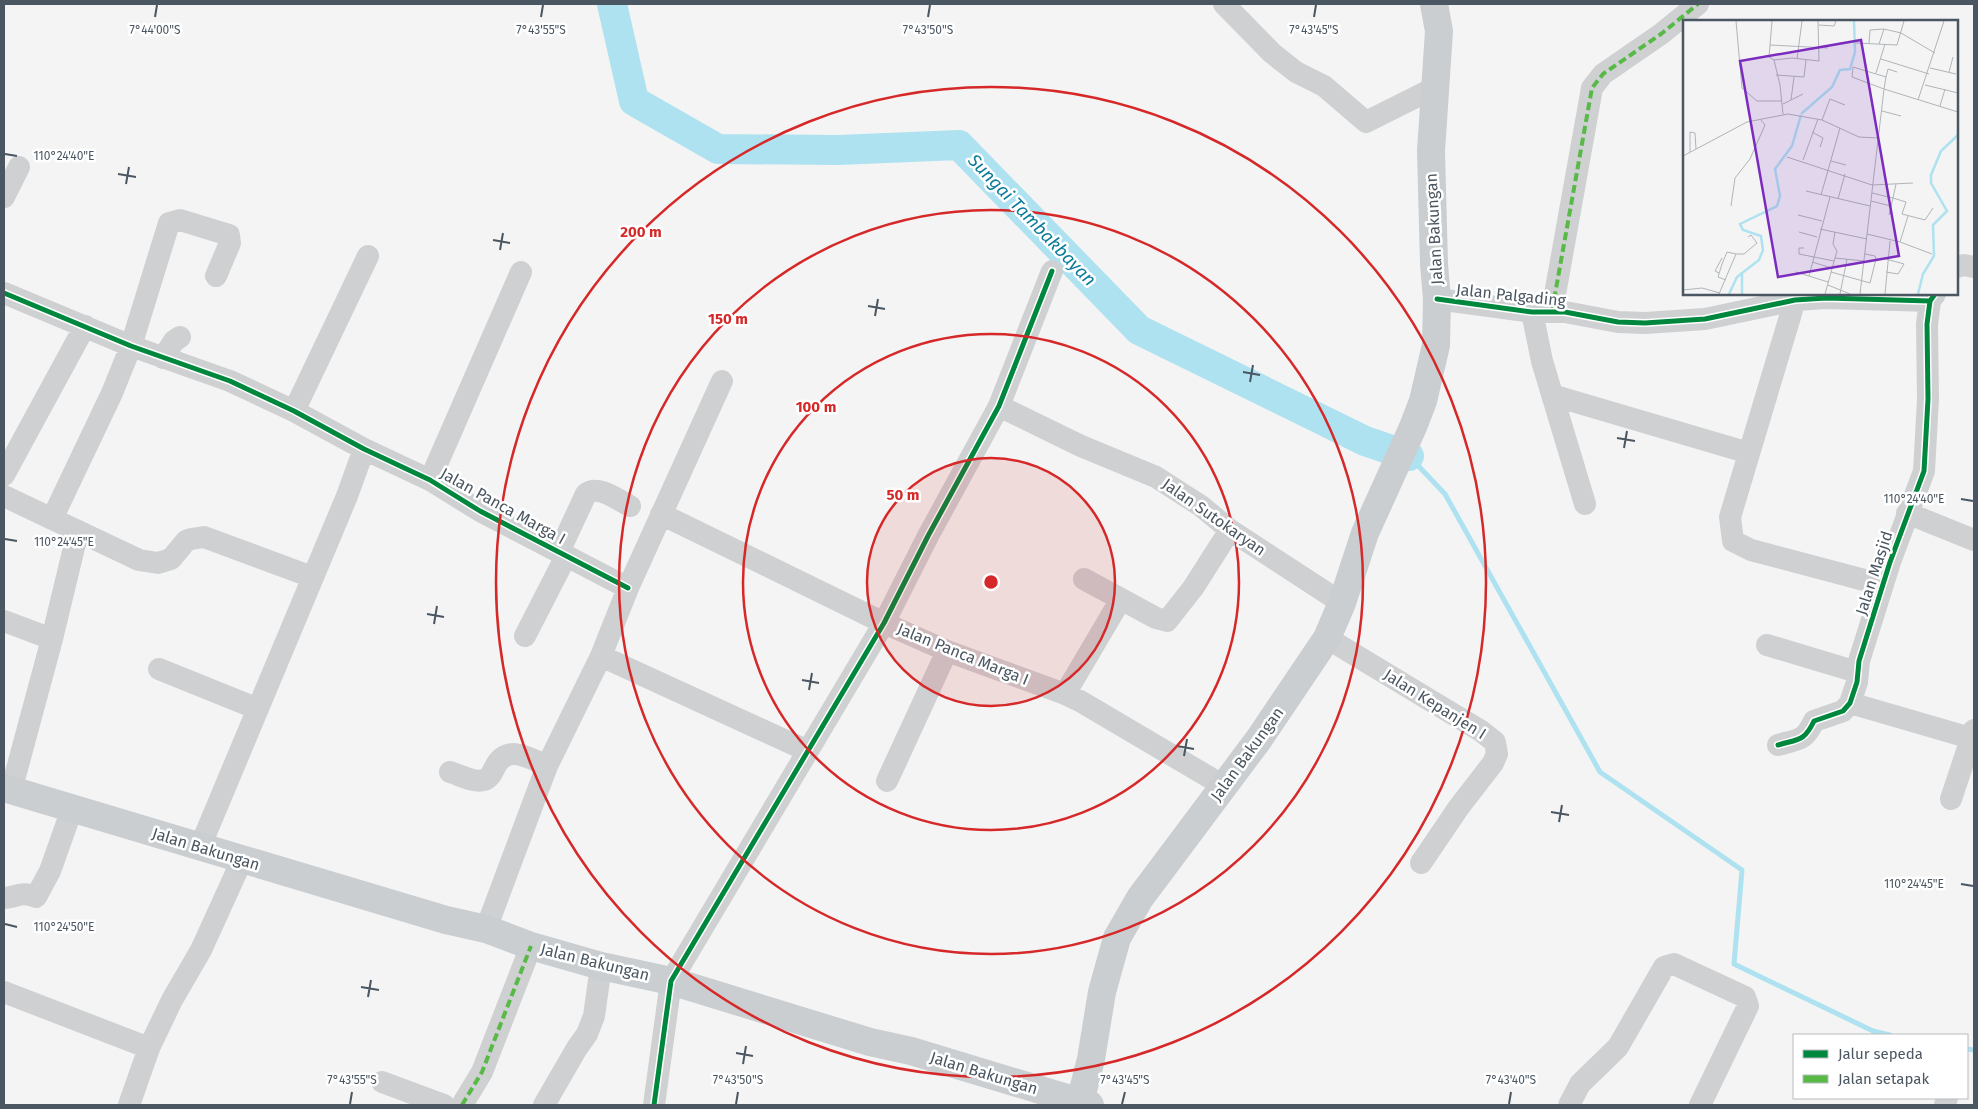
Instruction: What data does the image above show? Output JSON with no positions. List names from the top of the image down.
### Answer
{
  "streets": {
    "main road": ["Jalan Bakungan"],
    "street": [
      "Jalan Palgading",
      "Jalan Panca Marga I",
      "Jalan Sutokaryan",
      "Jalan Masjid",
      "Jalan Kepanjen I"
    ]
  },
  "crossings": [
    ["Jalan Bakungan", "Jalan Palgading"],
    ["Jalan Bakungan", "Jalan Panca Marga I"],
    ["Jalan Bakungan", "Jalan Sutokaryan"],
    ["Jalan Bakungan", "Jalan Kepanjen I"],
    ["Jalan Palgading", "Jalan Masjid"]
  ],
  "water": ["Sungai Tambakbayan"],
  "legend": ["Jalur sepeda", "Jalan setapak"],
  "coordinates": [
    "7°44'00\"S",
    "7°43'55\"S",
    "7°43'45\"S",
    "7°43'50\"S",
    "110°24'40\"E",
    "110°24'45\"E",
    "110°24'50\"E",
    "7°43'40\"S"
  ],
  "rings": [
    "200 m",
    "150 m",
    "100 m",
    "50 m"
  ]
}
